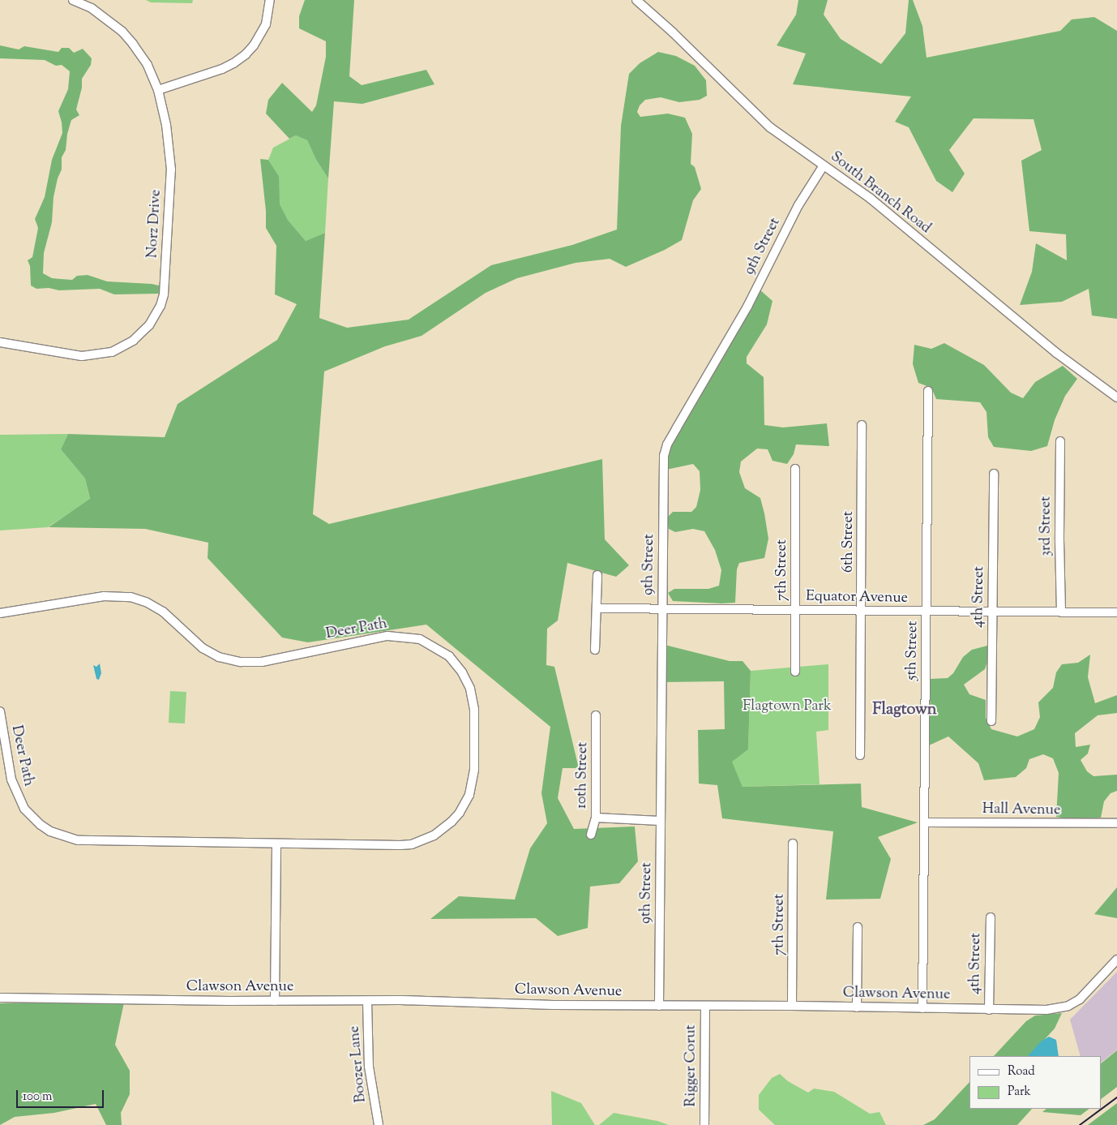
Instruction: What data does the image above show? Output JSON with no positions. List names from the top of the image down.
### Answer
{
  "streets": {
    "street": [
      "South Branch Road",
      "Norz Drive",
      "9th Street",
      "3rd Street",
      "6th Street",
      "7th Street",
      "4th Street",
      "Equator Avenue",
      "Deer Path",
      "5th Street",
      "10th Street",
      "Hall Avenue",
      "Clawson Avenue",
      "Boozer Lane",
      "Rigger Corut"
    ]
  },
  "crossings": [
    ["South Branch Road", "9th Street"],
    ["9th Street", "Equator Avenue"],
    ["9th Street", "Clawson Avenue"],
    ["3rd Street", "Equator Avenue"],
    ["6th Street", "Equator Avenue"],
    ["7th Street", "Equator Avenue"],
    ["7th Street", "Clawson Avenue"],
    ["4th Street", "Equator Avenue"],
    ["4th Street", "Clawson Avenue"],
    ["Equator Avenue", "5th Street"],
    ["5th Street", "Hall Avenue"],
    ["5th Street", "Clawson Avenue"],
    ["Clawson Avenue", "Boozer Lane"],
    ["Clawson Avenue", "Rigger Corut"]
  ],
  "districts": ["Flagtown"],
  "parks": ["Flagtown Park"],
  "legend": ["Road", "Park"],
  "scale_bar": "100 m"
}
